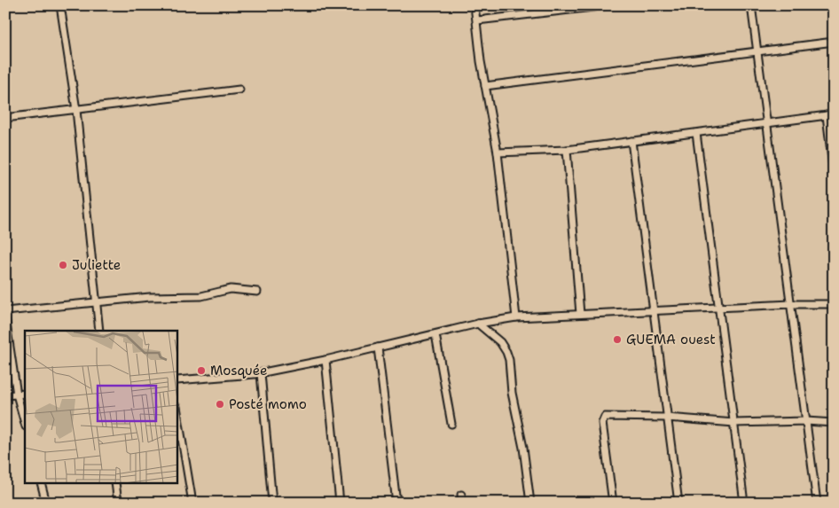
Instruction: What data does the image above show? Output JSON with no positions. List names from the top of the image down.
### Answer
{
  "places": [
    "Juliette",
    "GUEMA ouest",
    "Mosquée",
    "Posté momo"
  ]
}
